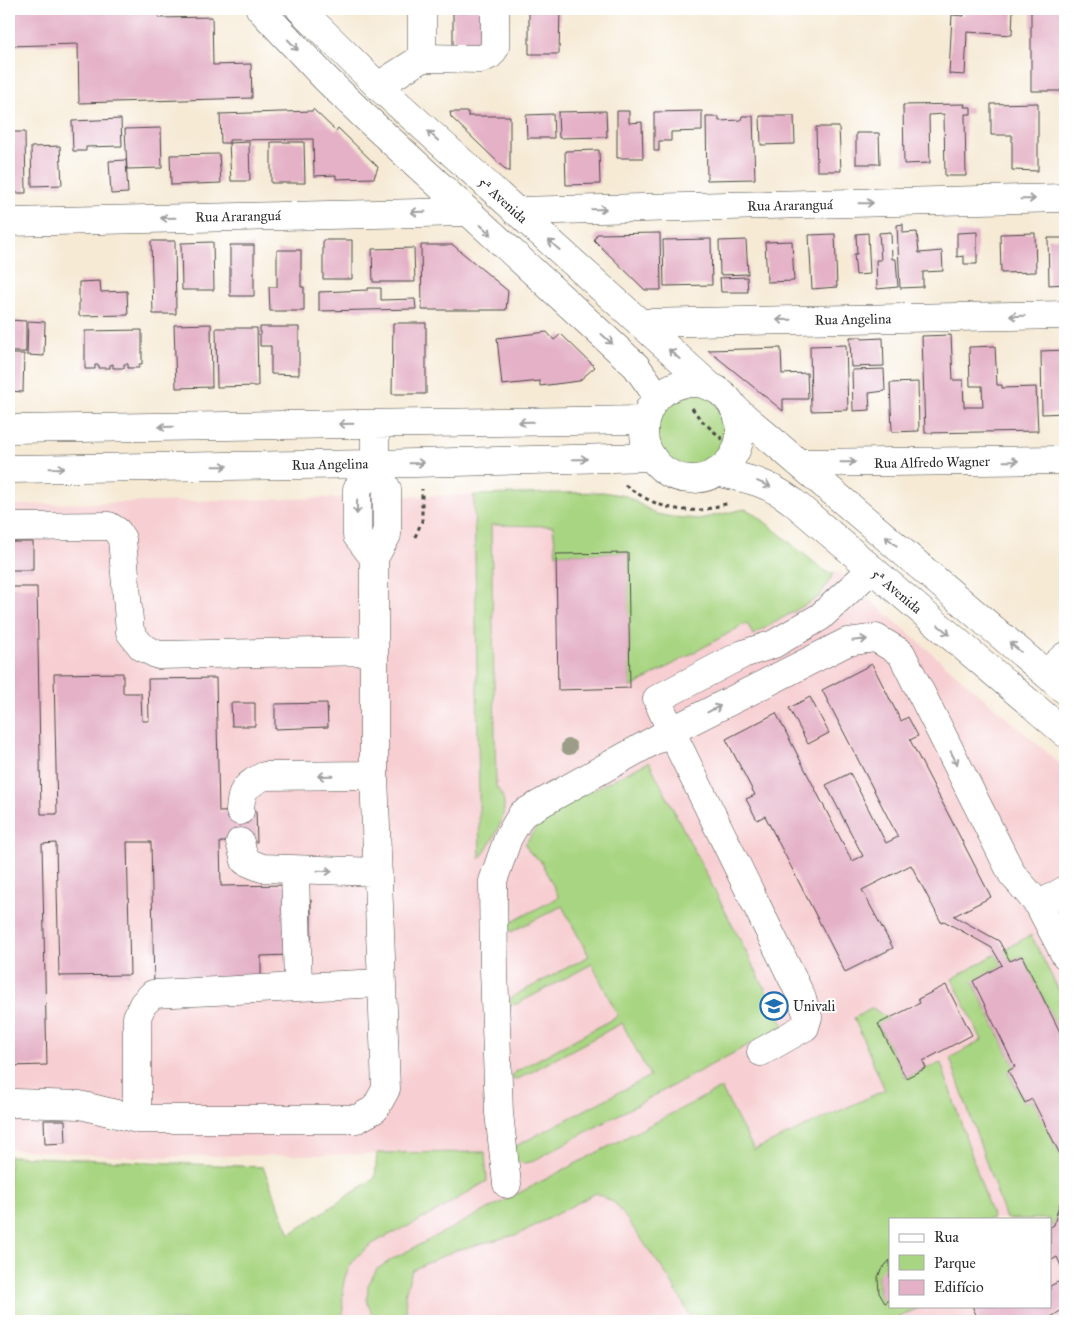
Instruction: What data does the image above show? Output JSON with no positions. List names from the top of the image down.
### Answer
{
  "streets": {
    "street": [
      "5ª Avenida",
      "Rua Araranguá",
      "Rua Angelina",
      "Rua Alfredo Wagner"
    ]
  },
  "crossings": [
    ["5ª Avenida", "Rua Araranguá"],
    ["5ª Avenida", "Rua Angelina"]
  ],
  "one_way": ["Rua Alfredo Wagner"],
  "places": {
    "school or university": ["Univali"]
  },
  "legend": ["Rua", "Parque", "Edifício"]
}
